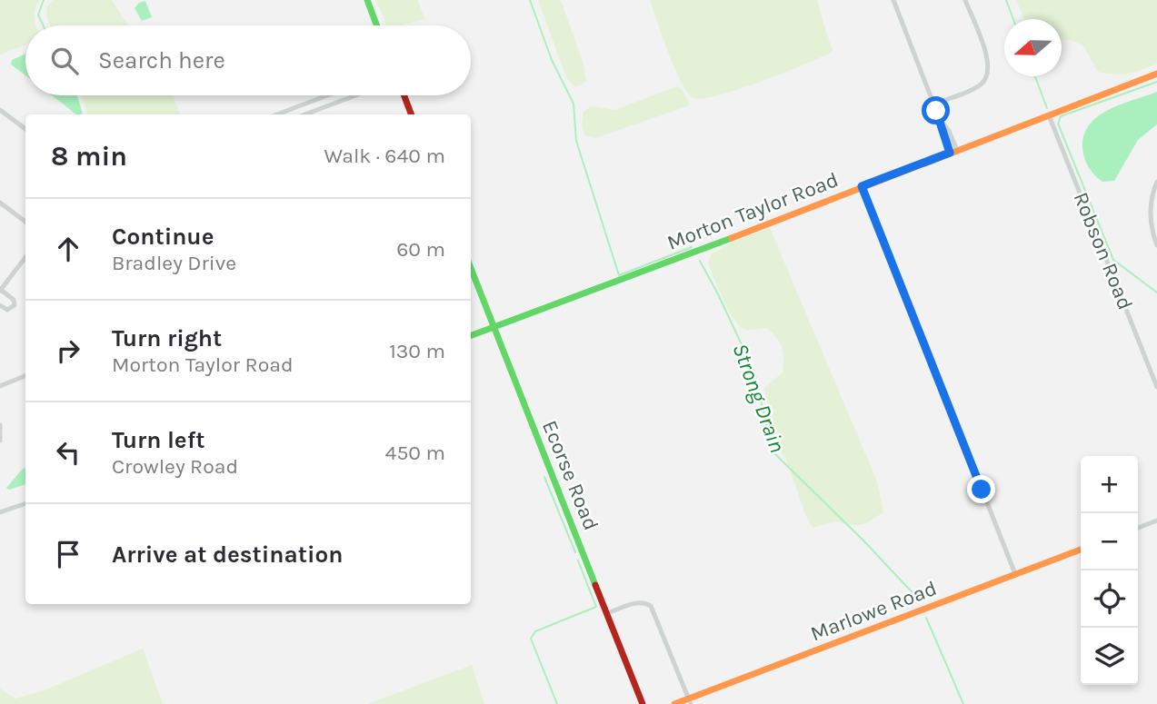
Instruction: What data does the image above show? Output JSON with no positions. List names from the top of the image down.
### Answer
{
  "streets": {
    "street": [
      "Morton Taylor Road",
      "Robson Road",
      "Ecorse Road",
      "Marlowe Road"
    ]
  },
  "crossings": [
    ["Morton Taylor Road", "Robson Road"],
    ["Morton Taylor Road", "Ecorse Road"]
  ],
  "water": ["Strong Drain"],
  "north": "left",
  "page": {
    "search": "Search here",
    "heading": ["8 min", "Walk · 640 m"],
    "list": [
      ["Continue", "Bradley Drive", "60 m"],
      ["Turn right", "Morton Taylor Road", "130 m"],
      ["Turn left", "Crowley Road", "450 m"],
      "Arrive at destination"
    ],
    "map_buttons": ["+", "−"]
  }
}
